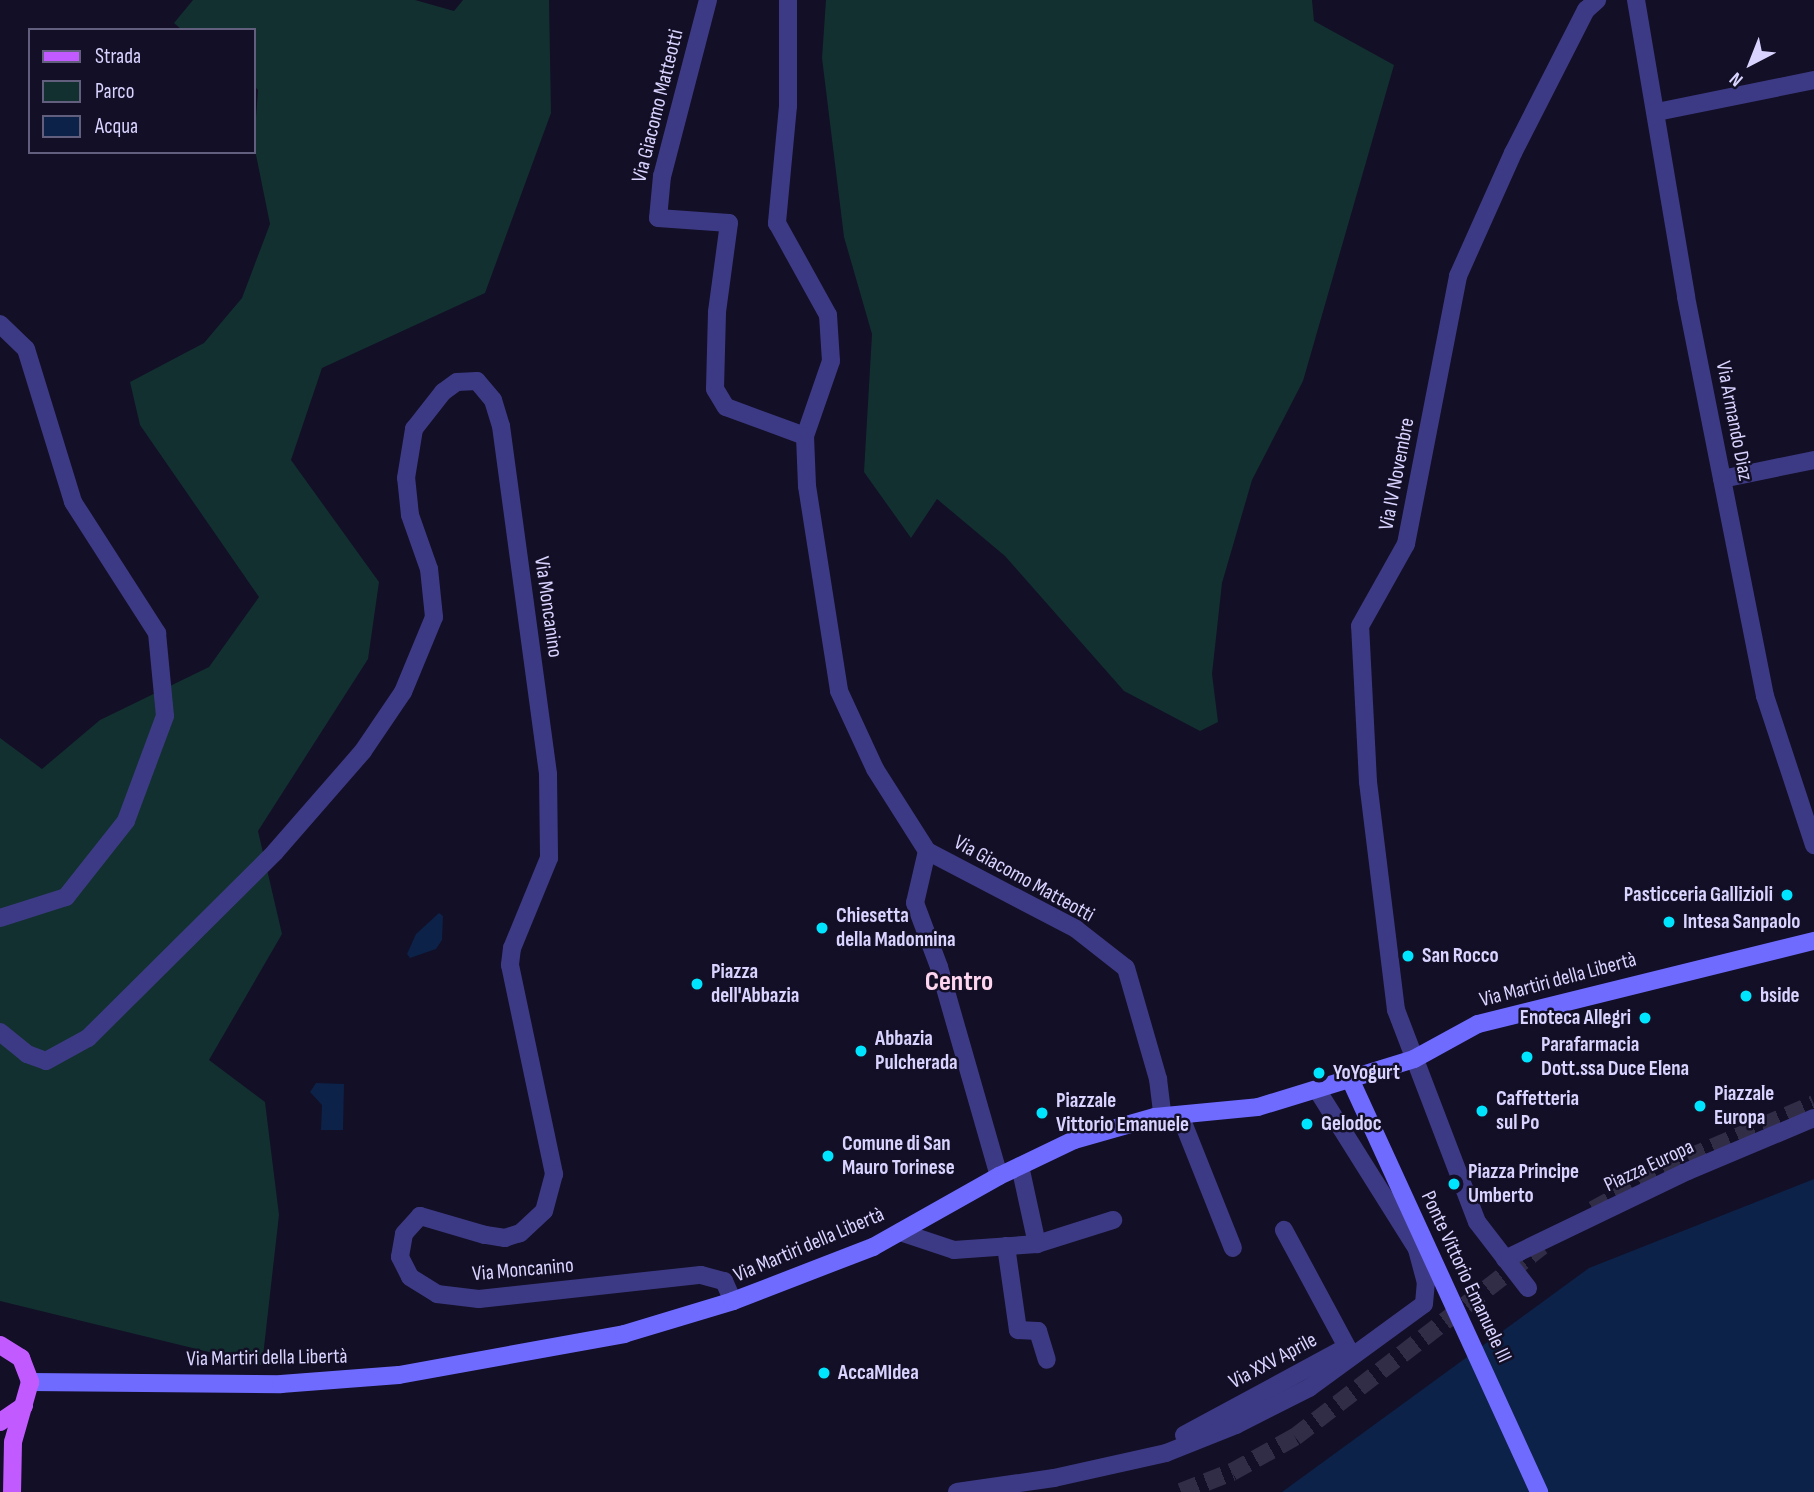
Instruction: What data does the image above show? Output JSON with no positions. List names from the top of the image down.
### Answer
{
  "streets": {
    "street": [
      "Via Giacomo Matteotti",
      "Via Armando Diaz",
      "Via IV Novembre",
      "Via Moncanino",
      "Via Martiri della Libertà",
      "Piazza Europa",
      "Ponte Vittorio Emanuele III",
      "Via XXV Aprile"
    ]
  },
  "crossings": [
    ["Via Giacomo Matteotti", "Via Martiri della Libertà"],
    ["Via IV Novembre", "Via Martiri della Libertà"],
    ["Via Moncanino", "Via Martiri della Libertà"],
    ["Via Martiri della Libertà", "Ponte Vittorio Emanuele III"],
    ["Via Martiri della Libertà", "Via XXV Aprile"]
  ],
  "districts": ["Centro"],
  "places": [
    "Pasticceria Gallizioli",
    "Intesa Sanpaolo",
    "Chiesetta della Madonnina",
    "San Rocco",
    "Piazza dell'Abbazia",
    "bside",
    "Enoteca Allegri",
    "Abbazia Pulcherada",
    "Parafarmacia Dott.ssa Duce Elena",
    "YoYogurt",
    "Piazzale Europa",
    "Caffetteria sul Po",
    "Piazzale Vittorio Emanuele",
    "Gelodoc",
    "Comune di San Mauro Torinese",
    "Piazza Principe Umberto",
    "AccaMIdea"
  ],
  "legend": ["Strada", "Parco", "Acqua"],
  "north": "bottom left"
}
